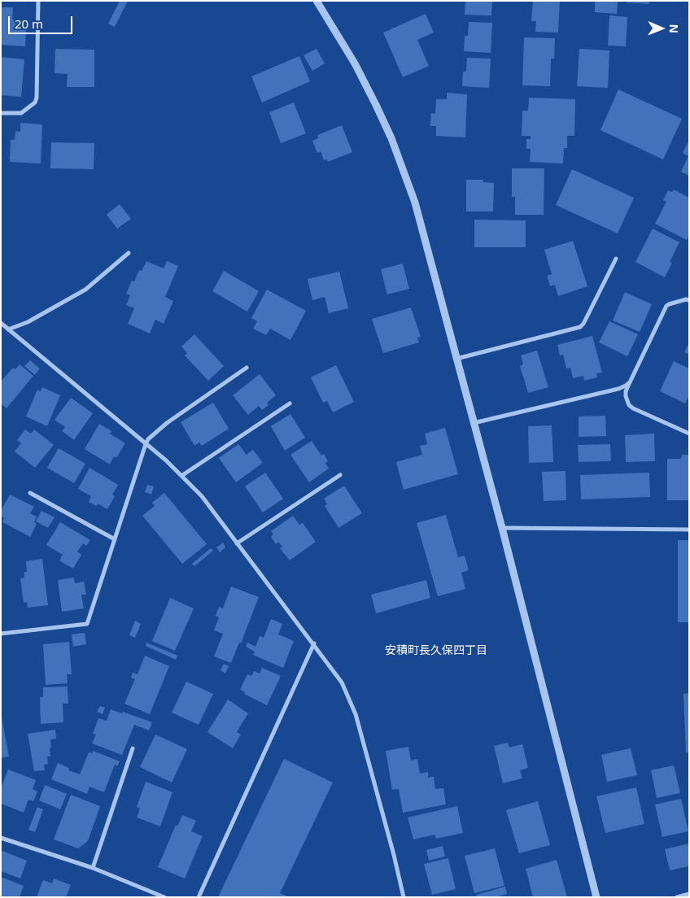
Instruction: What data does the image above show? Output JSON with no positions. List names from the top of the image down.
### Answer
{
  "districts": ["安積町長久保四丁目"],
  "scale_bar": "20 m",
  "north": "right"
}
